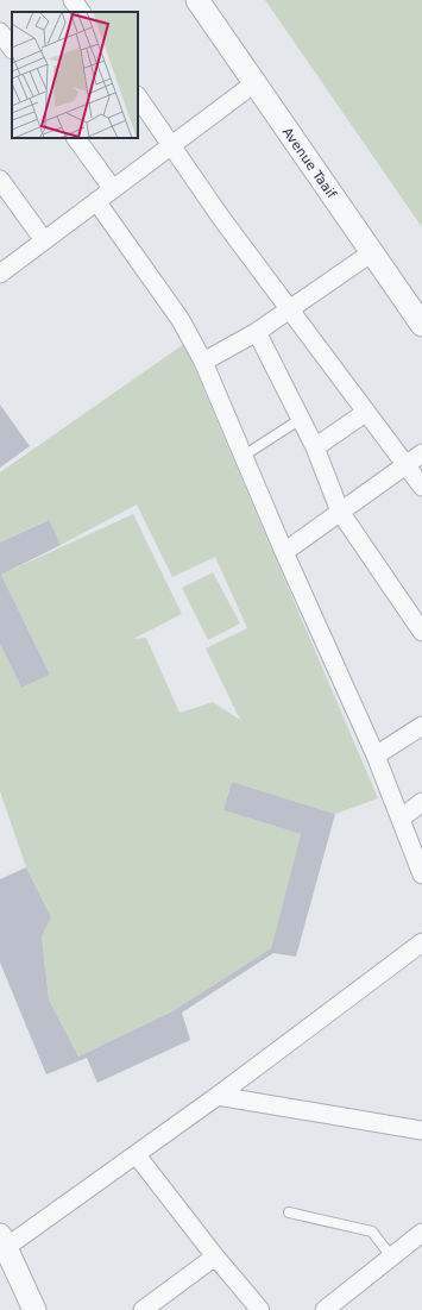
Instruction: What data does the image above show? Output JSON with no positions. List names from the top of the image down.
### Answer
{
  "streets": {
    "street": ["Avenue Taaif"]
  }
}
